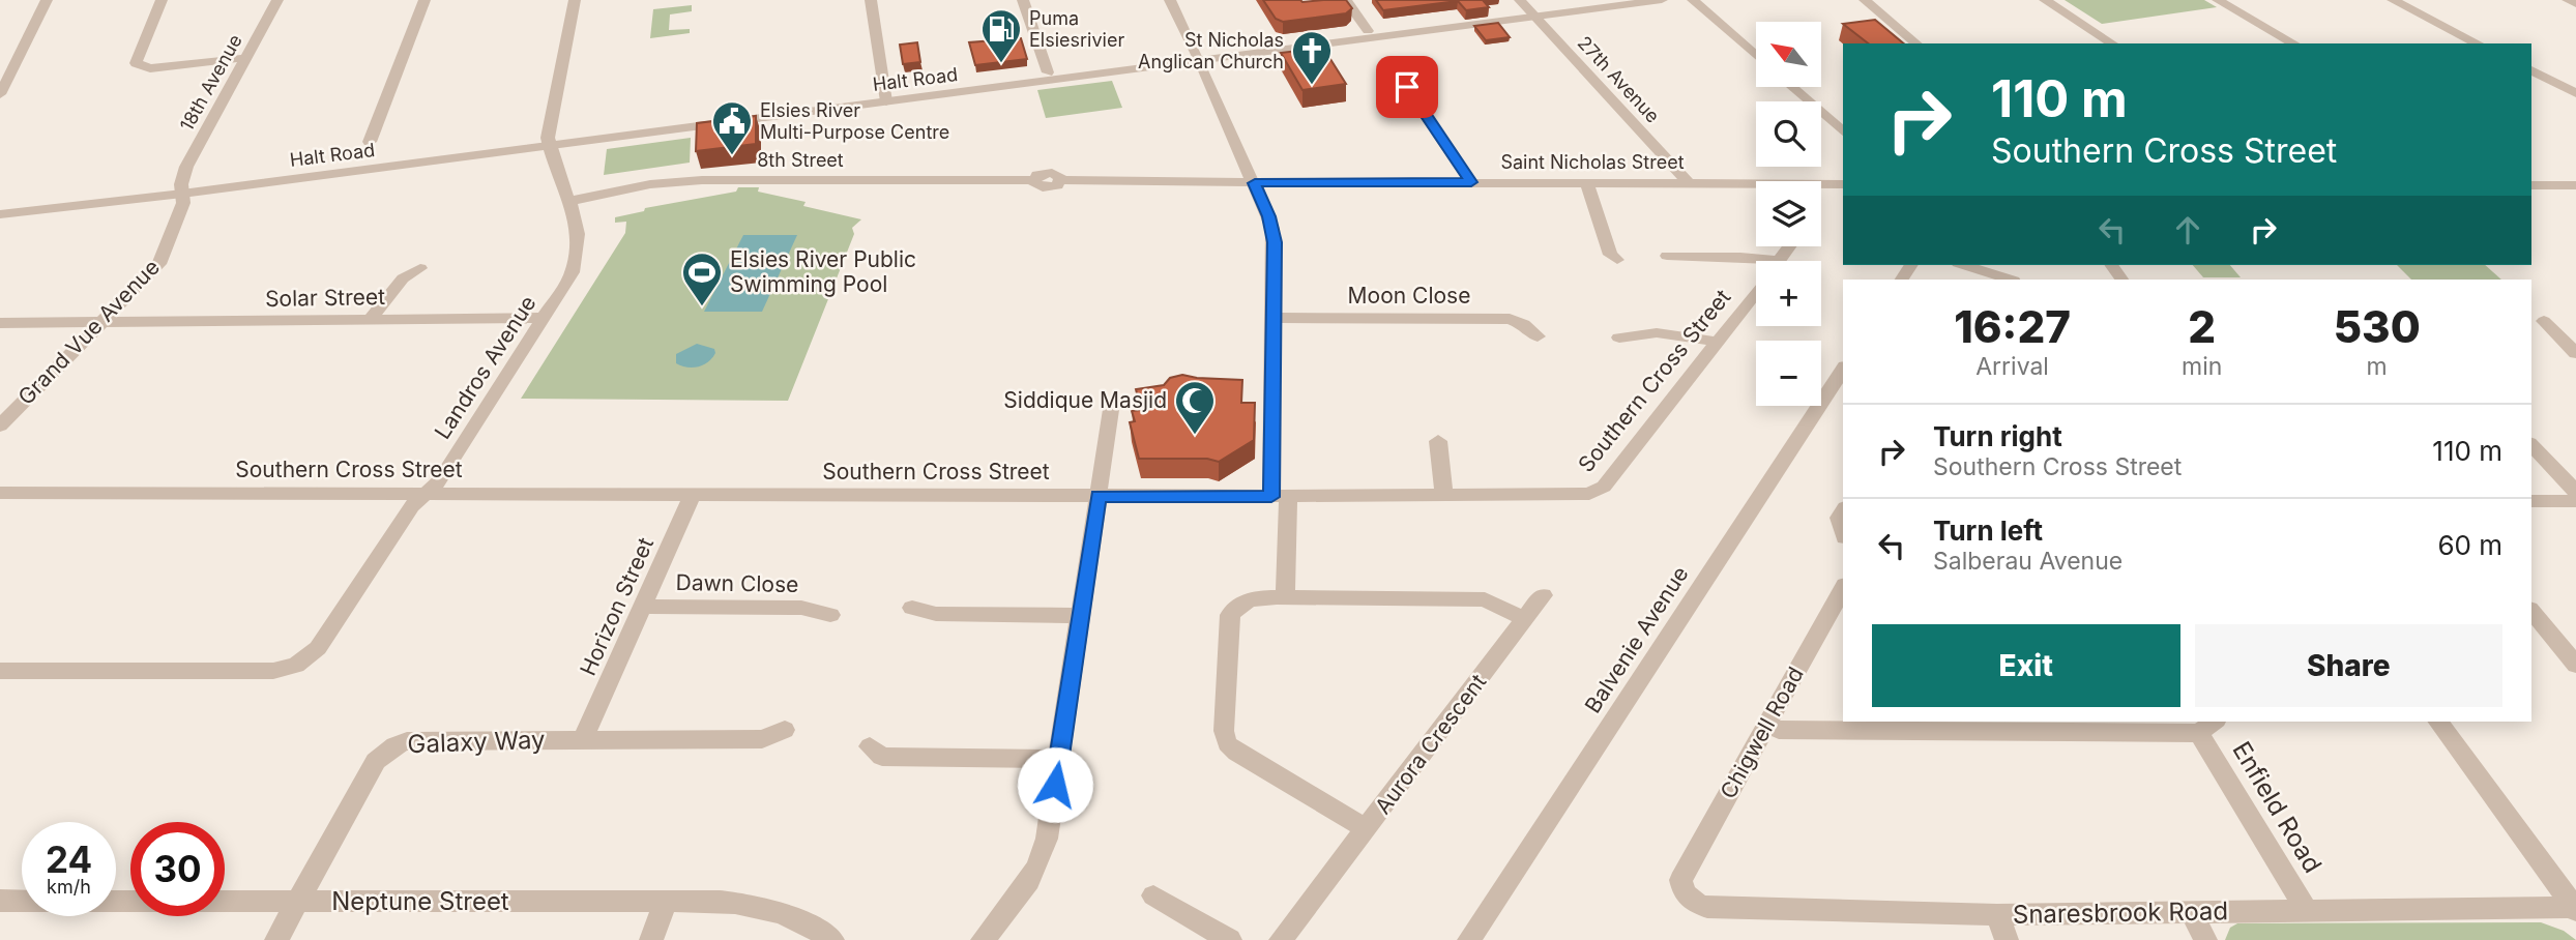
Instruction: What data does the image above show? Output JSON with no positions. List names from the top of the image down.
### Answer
{
  "streets": {
    "street": [
      "Halt Road",
      "27th Avenue",
      "18th Avenue",
      "8th Street",
      "Saint Nicholas Street",
      "Moon Close",
      "Solar Street",
      "Grand Vue Avenue",
      "Landros Avenue",
      "Southern Cross Street",
      "Dawn Close",
      "Horizon Street",
      "Balvenie Avenue",
      "Chigwell Road",
      "Galaxy Way",
      "Aurora Crescent",
      "Enfield Road",
      "Neptune Street",
      "Snaresbrook Road"
    ]
  },
  "crossings": [
    ["Halt Road", "27th Avenue"],
    ["Halt Road", "18th Avenue"],
    ["Halt Road", "Grand Vue Avenue"],
    ["Halt Road", "Landros Avenue"],
    ["27th Avenue", "Saint Nicholas Street"],
    ["18th Avenue", "Grand Vue Avenue"],
    ["8th Street", "Saint Nicholas Street"],
    ["8th Street", "Landros Avenue"],
    ["Solar Street", "Grand Vue Avenue"],
    ["Solar Street", "Landros Avenue"],
    ["Landros Avenue", "Southern Cross Street"],
    ["Southern Cross Street", "Horizon Street"],
    ["Dawn Close", "Horizon Street"],
    ["Horizon Street", "Galaxy Way"],
    ["Chigwell Road", "Enfield Road"],
    ["Chigwell Road", "Snaresbrook Road"],
    ["Galaxy Way", "Neptune Street"],
    ["Enfield Road", "Snaresbrook Road"]
  ],
  "places": {
    "fuel station": ["Puma Elsiesrivier"],
    "church": ["St Nicholas Anglican Church"],
    "public building": ["Elsies River Multi-Purpose Centre"],
    "sports": ["Elsies River Public Swimming Pool"],
    "mosque": ["Siddique Masjid"]
  },
  "north": "top left",
  "page": {
    "map_buttons": ["+", "−"],
    "turn": ["110 m", "Southern Cross Street"],
    "eta": [
      "16:27",
      "Arrival",
      "2",
      "min",
      "530",
      "m"
    ],
    "list": [
      {
        "name": "Turn right",
        "note": "Southern Cross Street",
        "value": "110 m"
      },
      {
        "name": "Turn left",
        "note": "Salberau Avenue",
        "value": "60 m"
      }
    ],
    "buttons": ["Exit", "Share"],
    "speed": "24 km/h",
    "limit": "30"
  }
}
